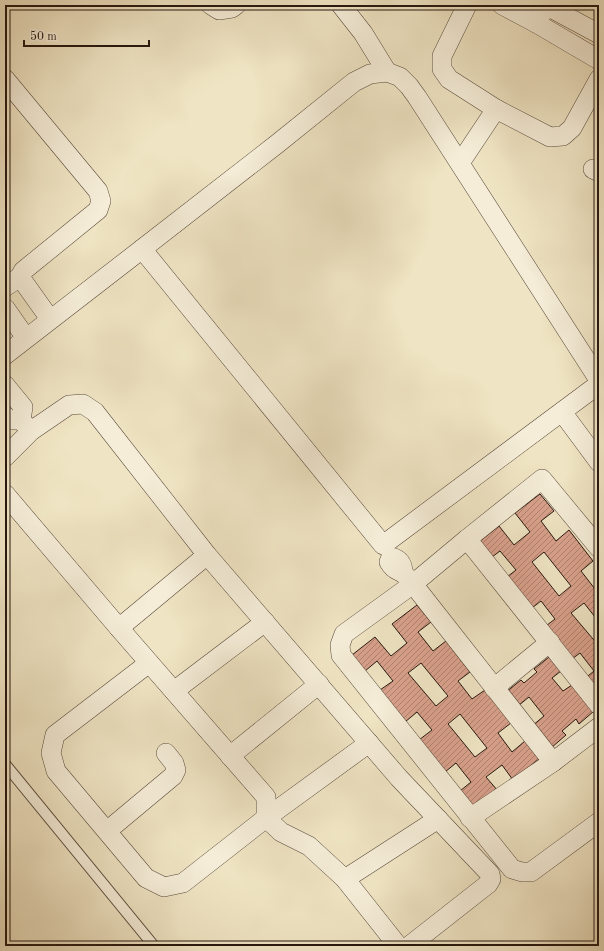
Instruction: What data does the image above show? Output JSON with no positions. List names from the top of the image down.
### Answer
{
  "scale_bar": "50 m"
}
